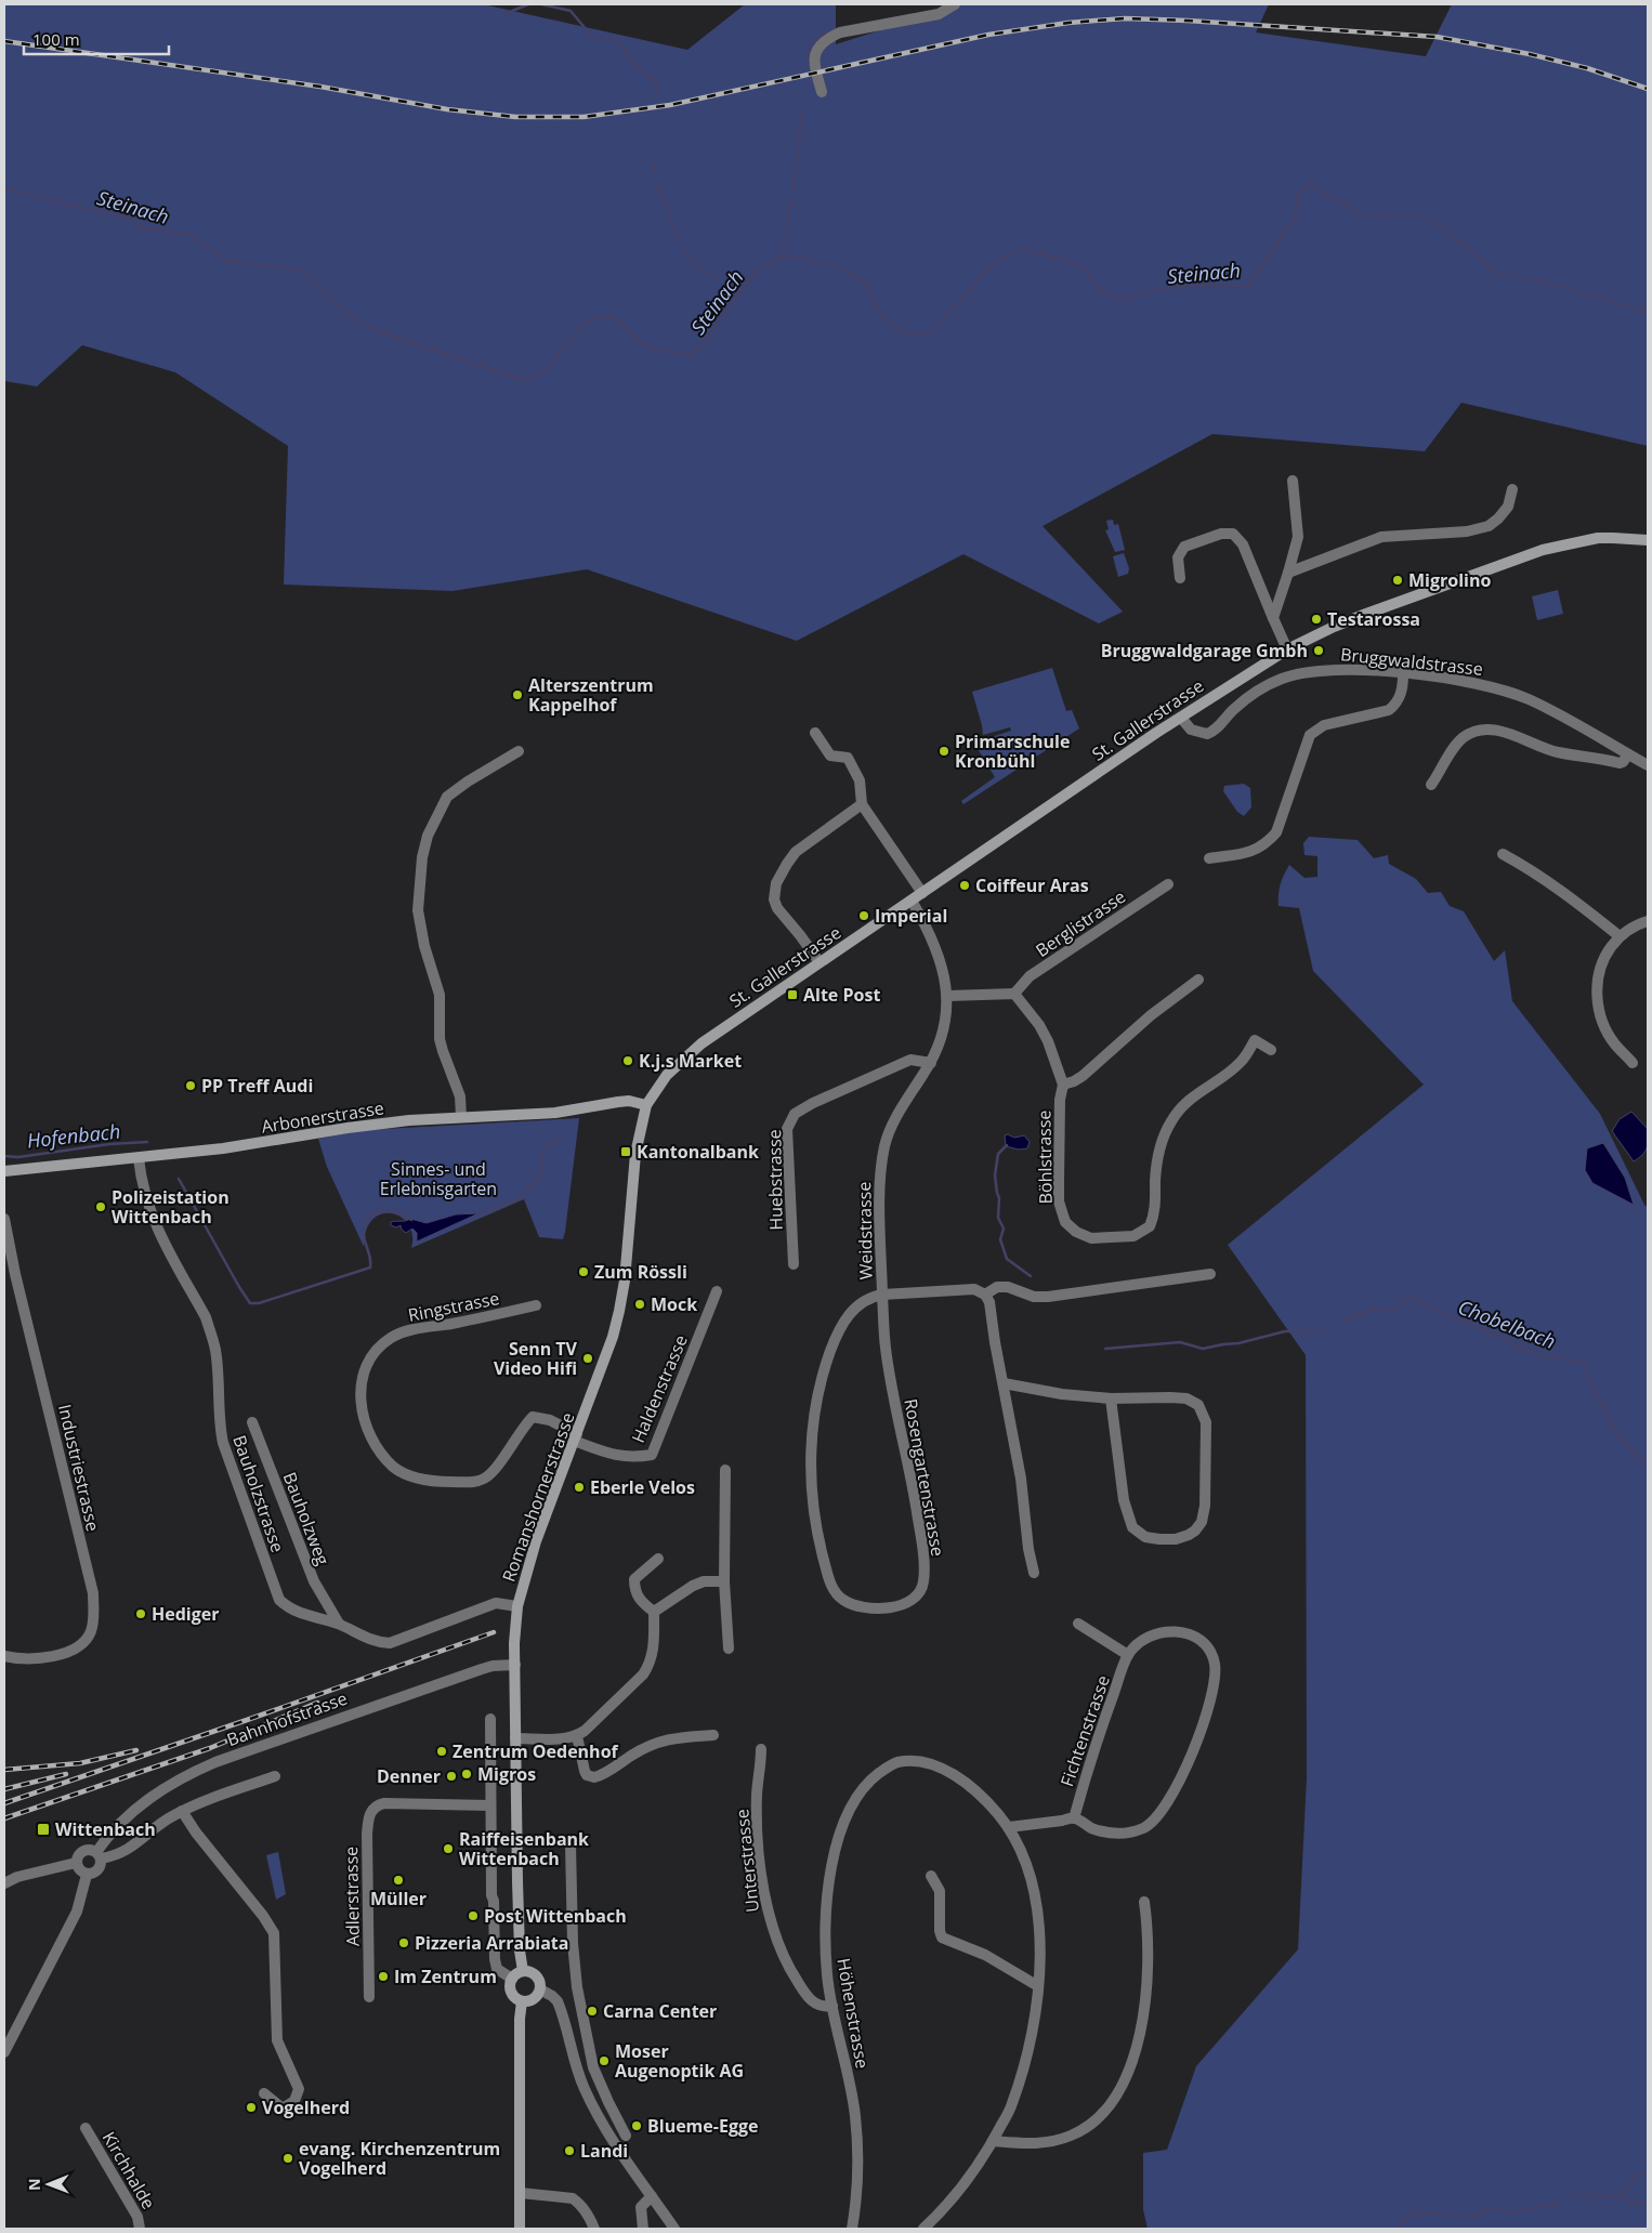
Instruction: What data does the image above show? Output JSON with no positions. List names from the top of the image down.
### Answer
{
  "streets": {
    "main road": ["St. Gallerstrasse", "Arbonerstrasse", "Romanshornerstrasse"],
    "street": [
      "Bruggwaldstrasse",
      "Berglistrasse",
      "Böhlstrasse",
      "Huebstrasse",
      "Weidstrasse",
      "Ringstrasse",
      "Haldenstrasse",
      "Industriestrasse",
      "Rosengartenstrasse",
      "Bauholzstrasse",
      "Bauholzweg",
      "Bahnhofstrasse",
      "Fichtenstrasse",
      "Unterstrasse",
      "Adlerstrasse",
      "Höhenstrasse",
      "Kirchhalde"
    ]
  },
  "crossings": [
    ["Bruggwaldstrasse", "St. Gallerstrasse"],
    ["St. Gallerstrasse", "Arbonerstrasse"],
    ["St. Gallerstrasse", "Weidstrasse"],
    ["St. Gallerstrasse", "Romanshornerstrasse"],
    ["Berglistrasse", "Böhlstrasse"],
    ["Arbonerstrasse", "Bauholzstrasse"],
    ["Arbonerstrasse", "Romanshornerstrasse"],
    ["Huebstrasse", "Weidstrasse"],
    ["Weidstrasse", "Rosengartenstrasse"],
    ["Ringstrasse", "Haldenstrasse"],
    ["Ringstrasse", "Romanshornerstrasse"],
    ["Haldenstrasse", "Romanshornerstrasse"],
    ["Bauholzstrasse", "Romanshornerstrasse"],
    ["Bauholzstrasse", "Bauholzweg"],
    ["Romanshornerstrasse", "Bahnhofstrasse"],
    ["Unterstrasse", "Höhenstrasse"]
  ],
  "water": ["Steinach", "Hofenbach", "Chobelbach"],
  "parks": ["Sinnes- und Erlebnisgarten"],
  "places": {
    "other": [
      "Migrolino",
      "Testarossa",
      "Bruggwaldgarage Gmbh",
      "Alterszentrum Kappelhof",
      "Primarschule Kronbühl",
      "Coiffeur Aras",
      "Imperial",
      "K.j.s Market",
      "PP Treff Audi",
      "Polizeistation Wittenbach",
      "Zum Rössli",
      "Mock",
      "Senn TV Video Hifi",
      "Eberle Velos",
      "Hediger",
      "Zentrum Oedenhof",
      "Migros",
      "Denner",
      "Raiffeisenbank Wittenbach",
      "Müller",
      "Post Wittenbach",
      "Pizzeria Arrabiata",
      "Im Zentrum",
      "Carna Center",
      "Moser Augenoptik AG",
      "Vogelherd",
      "Blueme-Egge",
      "Landi",
      "evang. Kirchenzentrum Vogelherd"
    ],
    "transit": ["Alte Post", "Kantonalbank", "Wittenbach"]
  },
  "scale_bar": "100 m",
  "north": "left"
}
